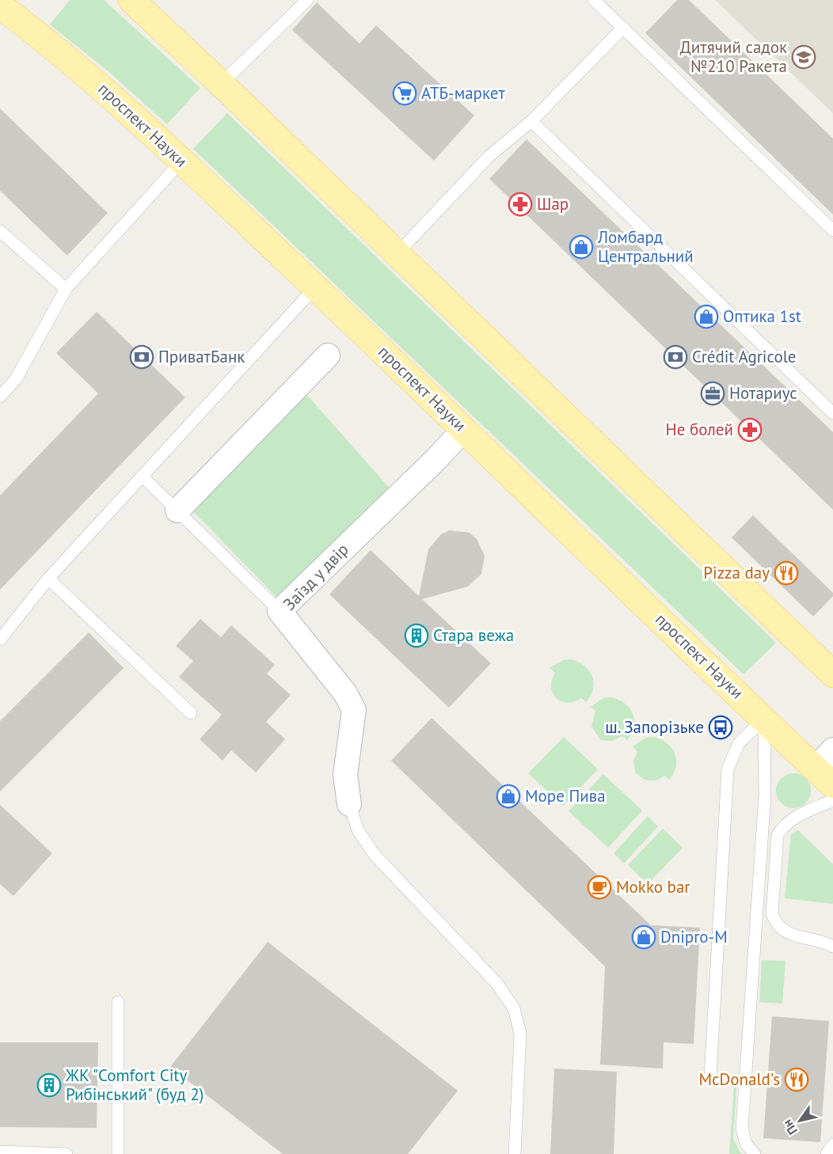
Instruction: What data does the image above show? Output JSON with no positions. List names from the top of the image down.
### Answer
{
  "streets": {
    "main road": ["проспект Науки"],
    "street": ["Заїзд у двір"]
  },
  "crossings": [
    ["проспект Науки", "Заїзд у двір"]
  ],
  "places": {
    "school or university": ["Дитячий садок №210 Ракета"],
    "supermarket": ["АТБ-маркет"],
    "pharmacy": ["Шар", "Не болей"],
    "shop": [
      "Ломбард Центральний",
      "Оптика 1st",
      "Море Пива",
      "Dnipro-M"
    ],
    "bank": ["ПриватБанк", "Crédit Agricole"],
    "office": ["Нотариус"],
    "restaurant": ["Pizza day", "McDonald's"],
    "building": ["Стара вежа", "ЖК \"Comfort City Рибінський\" (буд 2)"],
    "bus stop": ["ш. Запорізьке"],
    "cafe": ["Mokko bar"]
  },
  "north": "bottom left"
}
